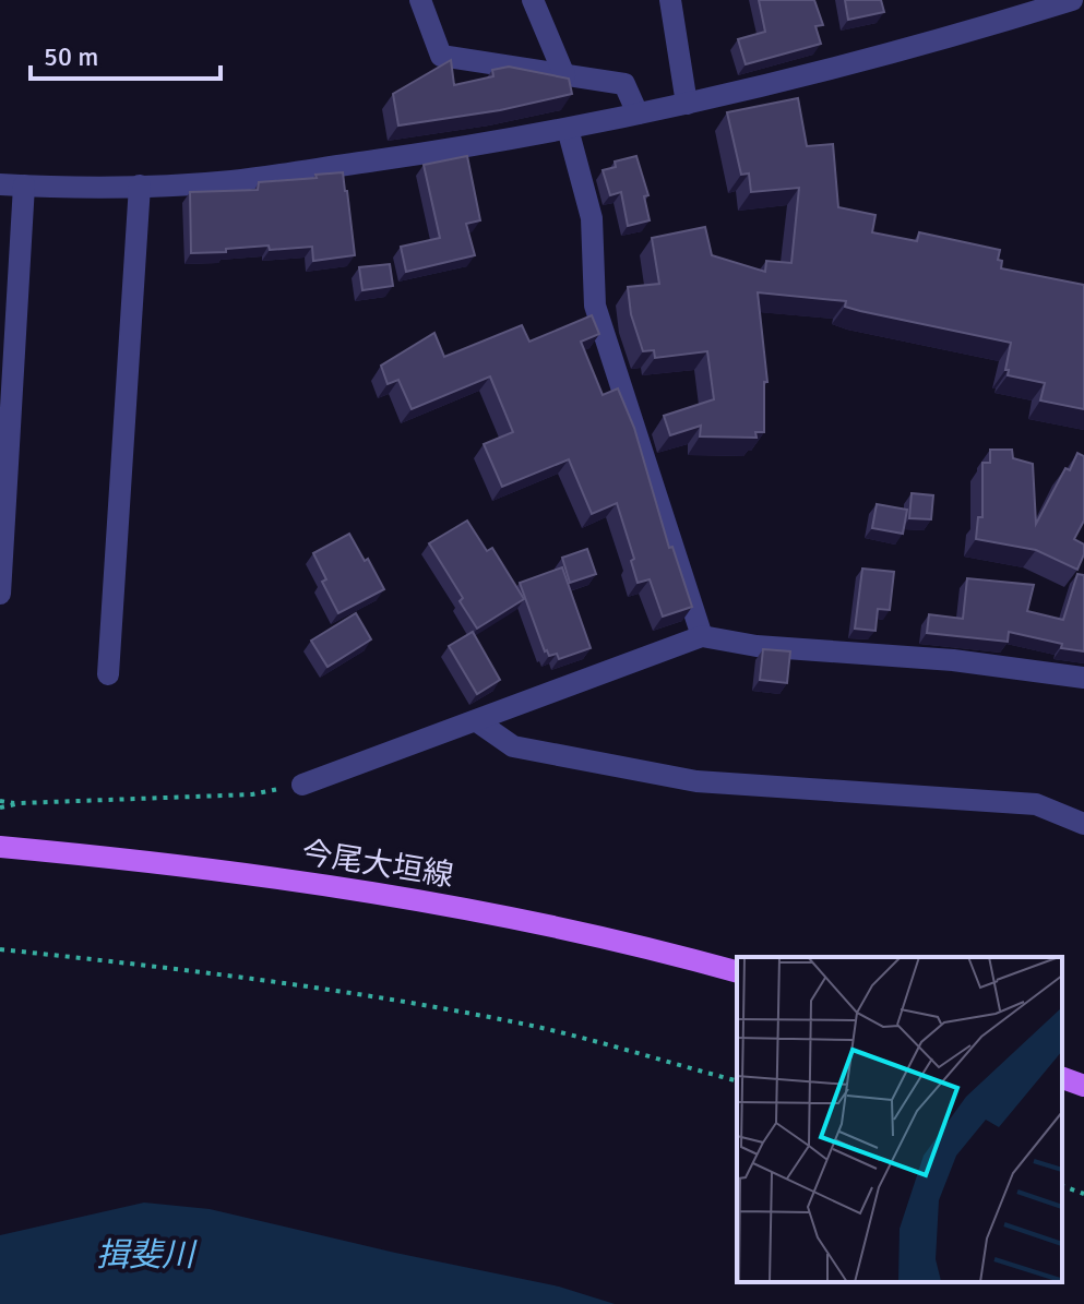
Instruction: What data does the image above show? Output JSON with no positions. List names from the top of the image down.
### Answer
{
  "streets": {
    "main road": ["今尾大垣線"]
  },
  "water": ["揖斐川"],
  "scale_bar": "50 m"
}
